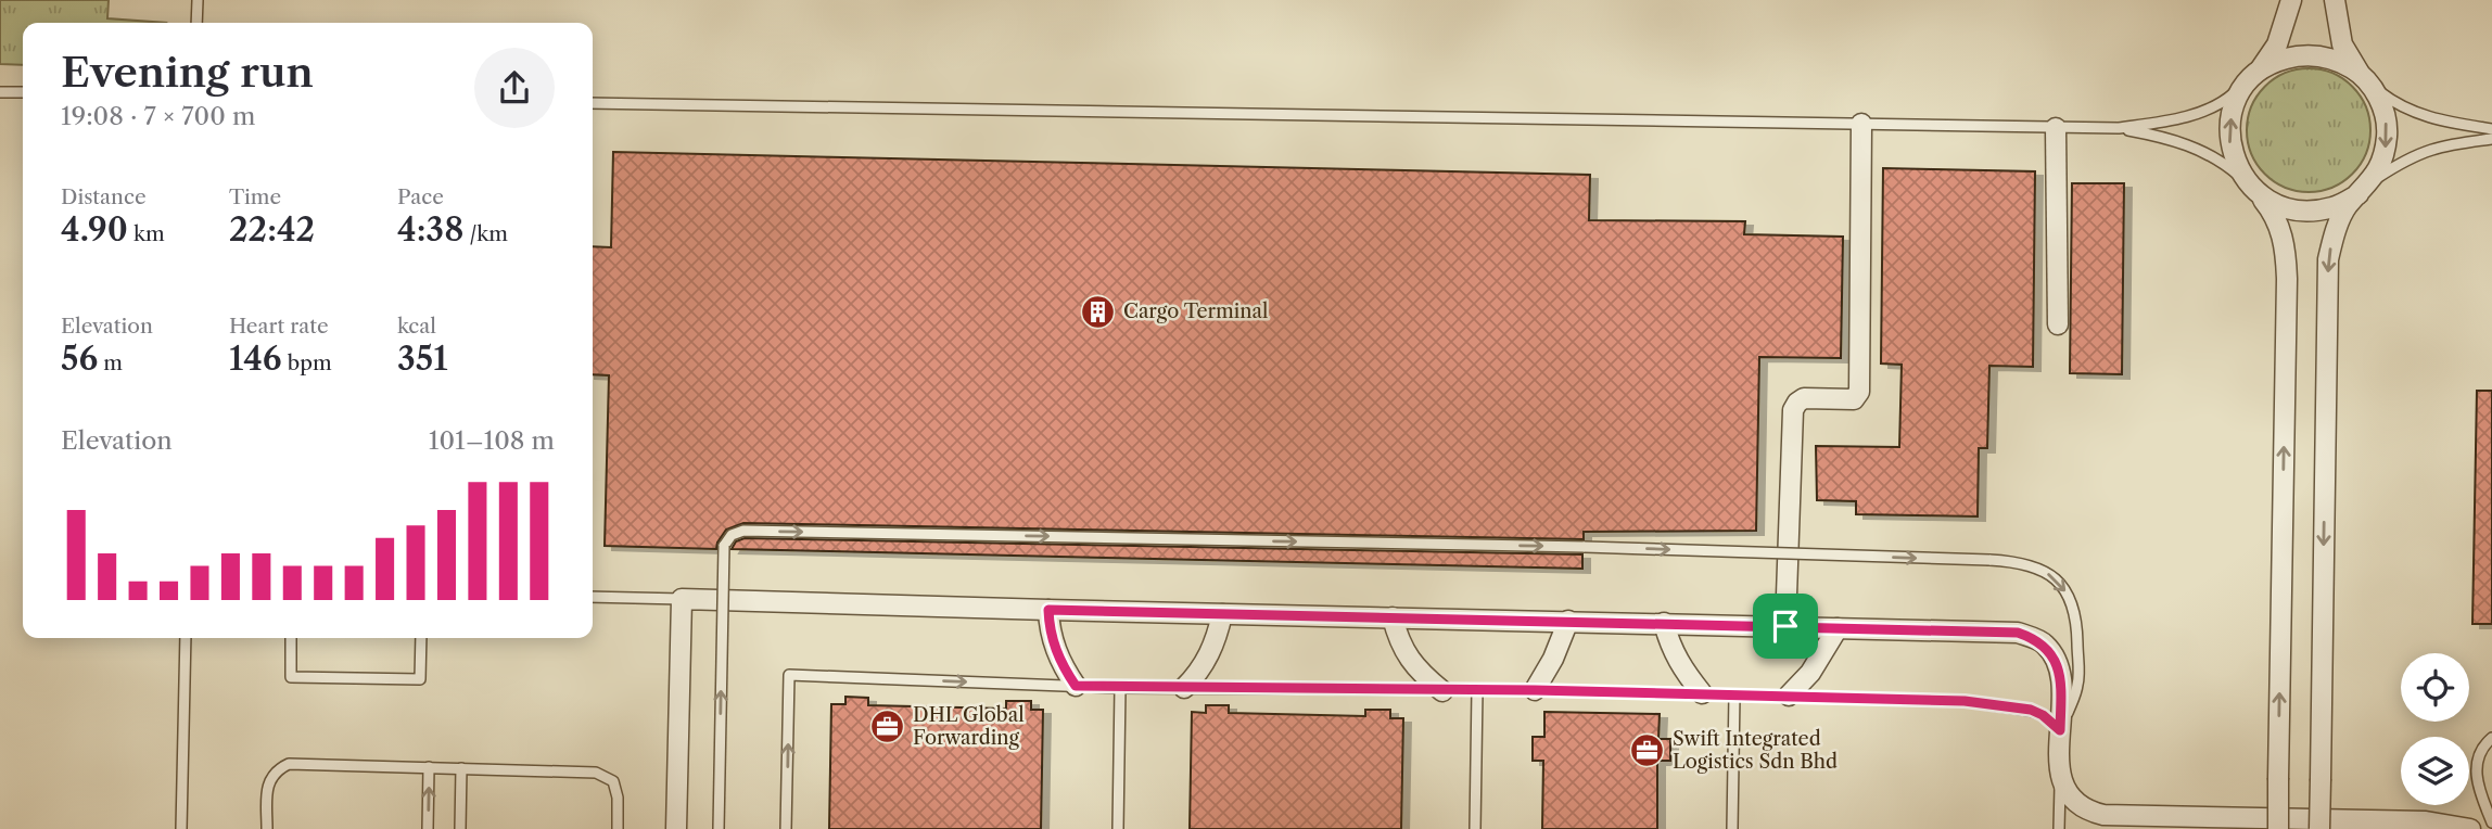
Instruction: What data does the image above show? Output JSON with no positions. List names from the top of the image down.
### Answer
{
  "places": {
    "building": ["Cargo Terminal"],
    "office": ["DHL Global Forwarding", "Swift Integrated Logistics Sdn Bhd"]
  },
  "page": {
    "heading": ["Evening run", "19:08 · 7 × 700 m"],
    "stats": [
      ["Distance", "4.90 km"],
      ["Time", "22:42"],
      ["Pace", "4:38 /km"],
      ["Elevation", "56 m"],
      ["Heart rate", "146 bpm"],
      ["kcal", "351"]
    ],
    "chart": ["Elevation", "101–108 m"]
  }
}
